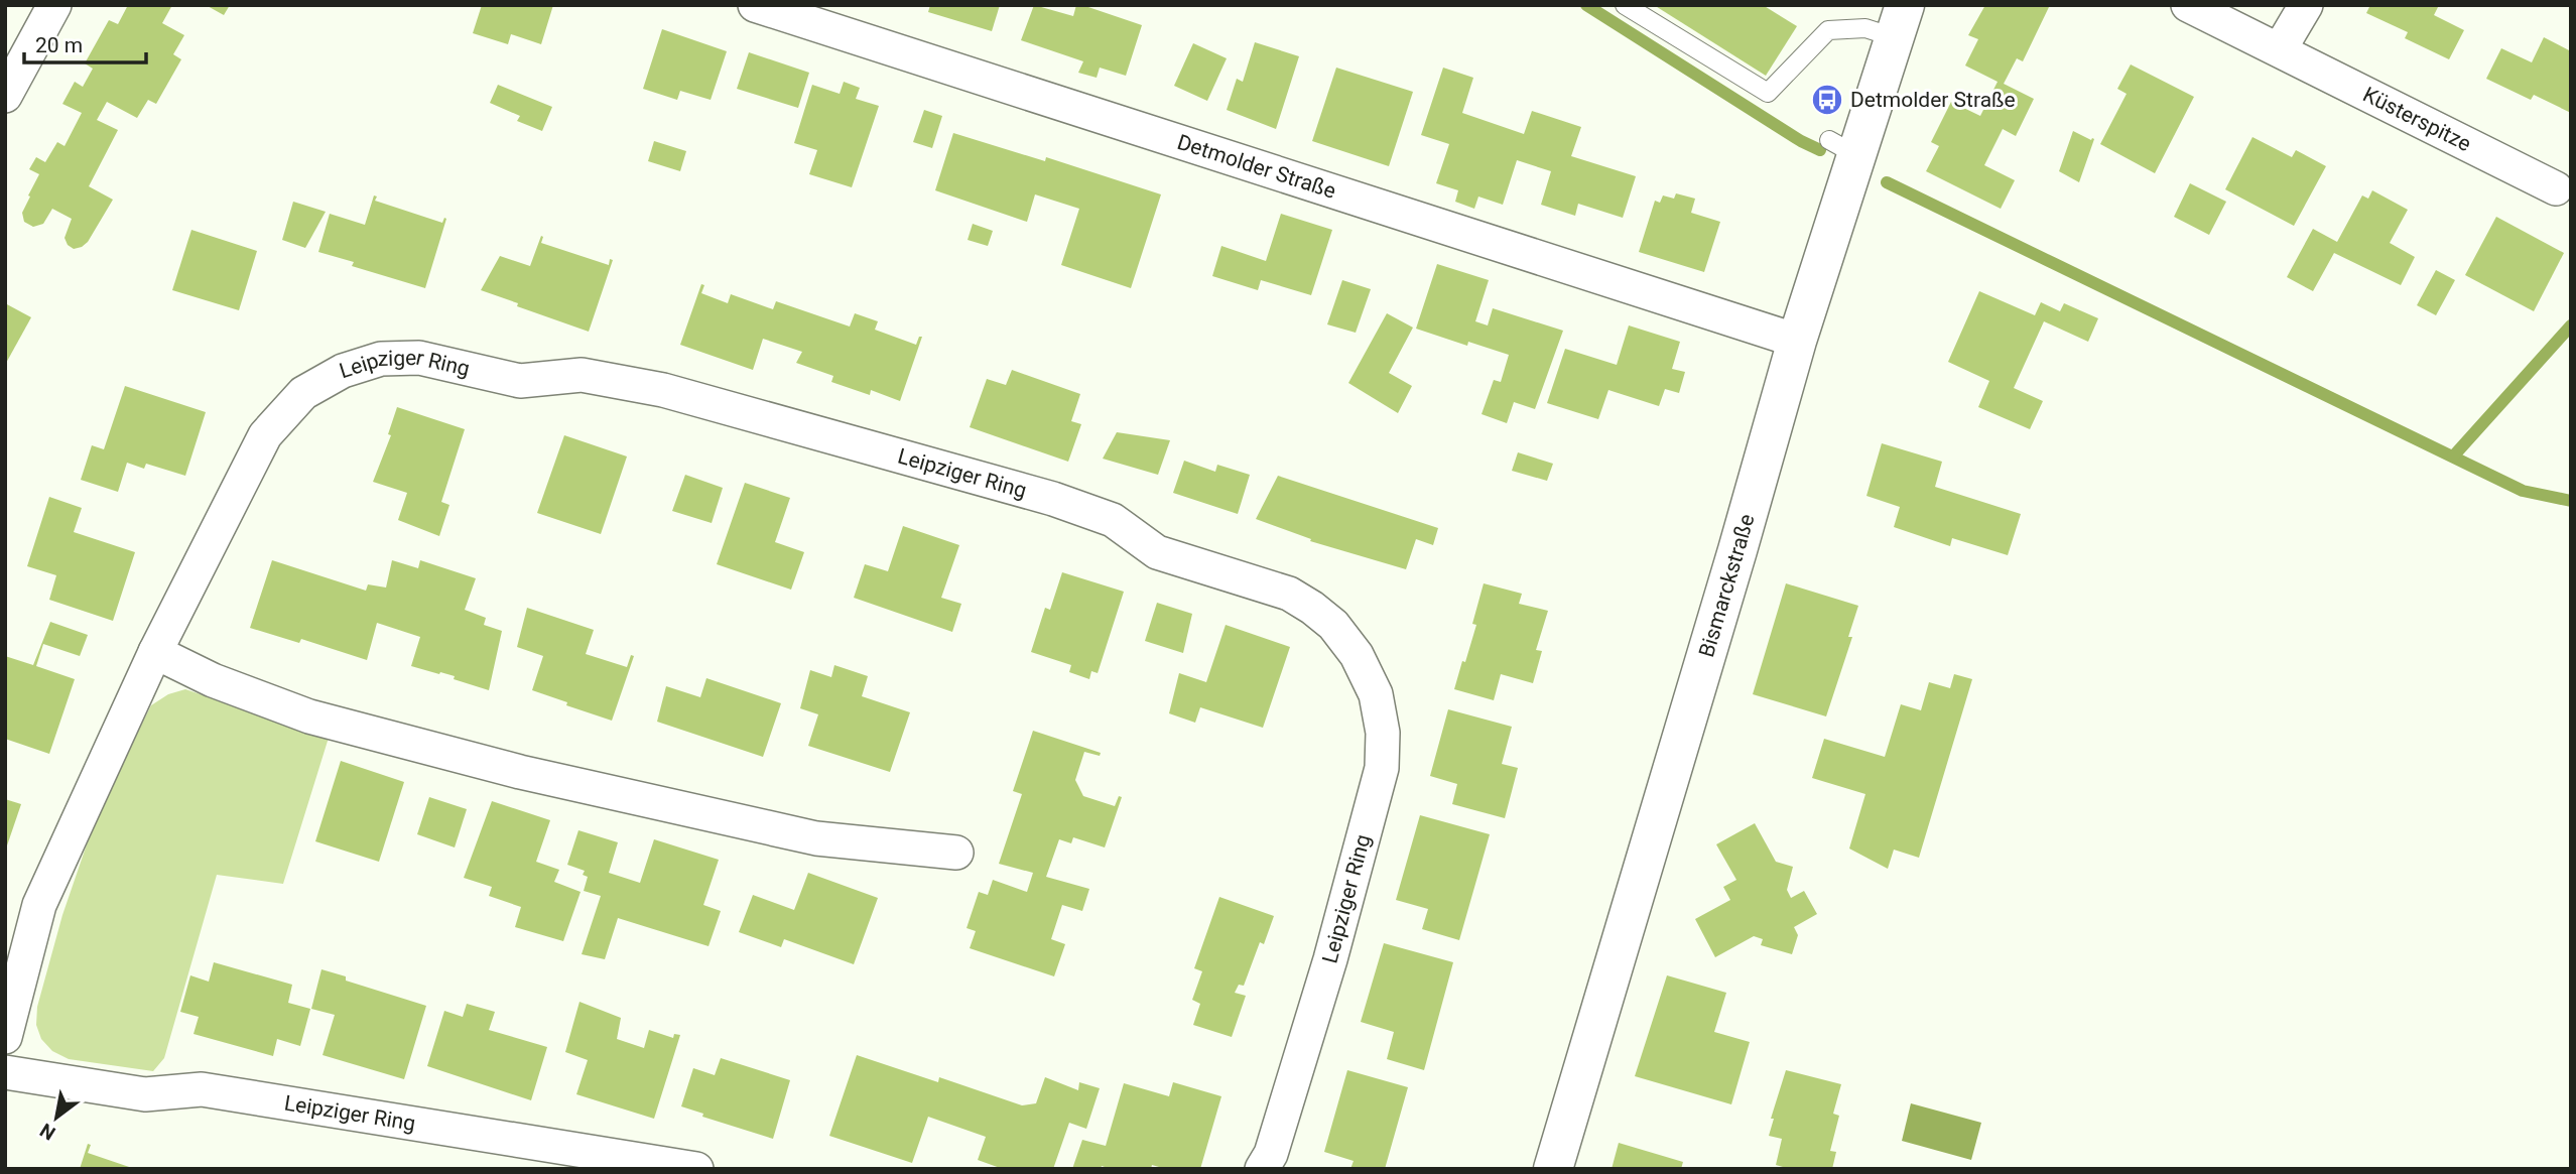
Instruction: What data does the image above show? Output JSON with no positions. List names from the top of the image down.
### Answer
{
  "streets": {
    "main road": ["Bismarckstraße"],
    "street": ["Küsterspitze", "Detmolder Straße", "Leipziger Ring"]
  },
  "crossings": [
    ["Detmolder Straße", "Bismarckstraße"]
  ],
  "places": {
    "bus stop": ["Detmolder Straße"]
  },
  "scale_bar": "20 m",
  "north": "bottom left"
}
